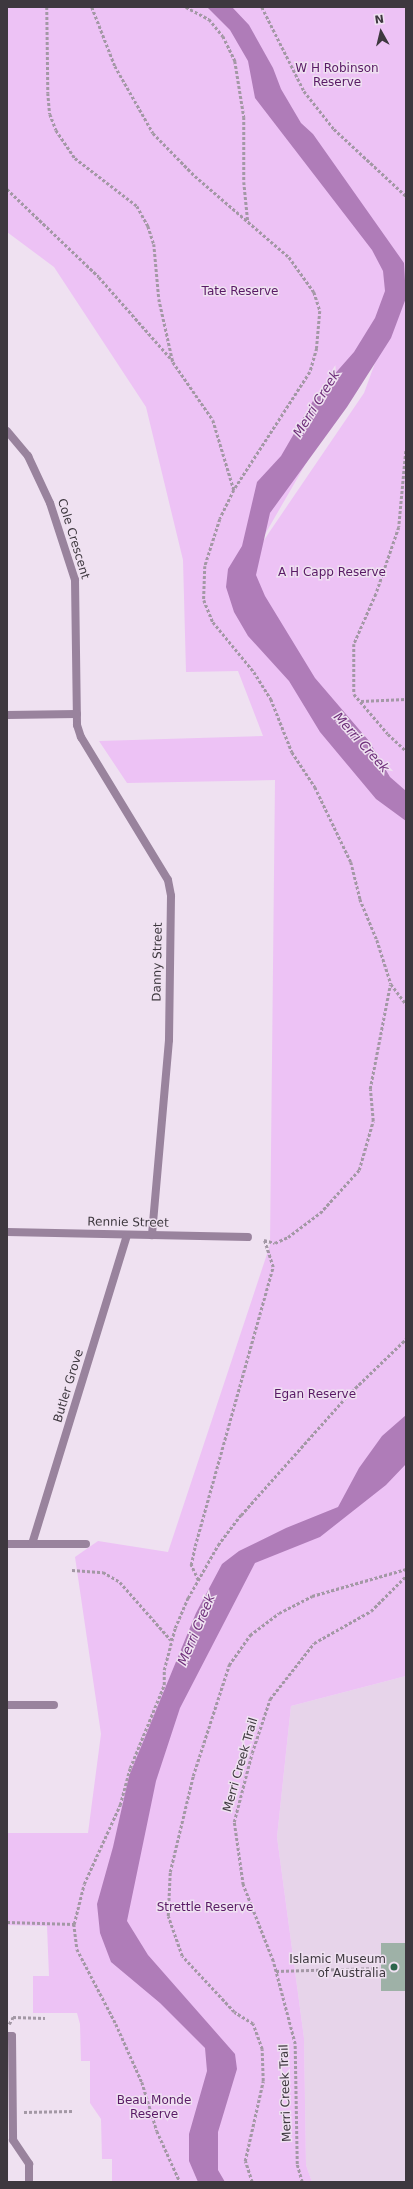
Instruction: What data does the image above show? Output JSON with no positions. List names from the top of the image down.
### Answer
{
  "streets": {
    "street": [
      "Cole Crescent",
      "Danny Street",
      "Rennie Street",
      "Butler Grove"
    ],
    "path": ["Merri Creek Trail"]
  },
  "crossings": [
    ["Cole Crescent", "Danny Street"],
    ["Danny Street", "Rennie Street"],
    ["Rennie Street", "Butler Grove"]
  ],
  "water": ["Merri Creek"],
  "parks": [
    "W H Robinson Reserve",
    "Tate Reserve",
    "A H Capp Reserve",
    "Egan Reserve",
    "Strettle Reserve",
    "Beau Monde Reserve"
  ],
  "places": ["Islamic Museum of Australia"],
  "north": "top"
}
